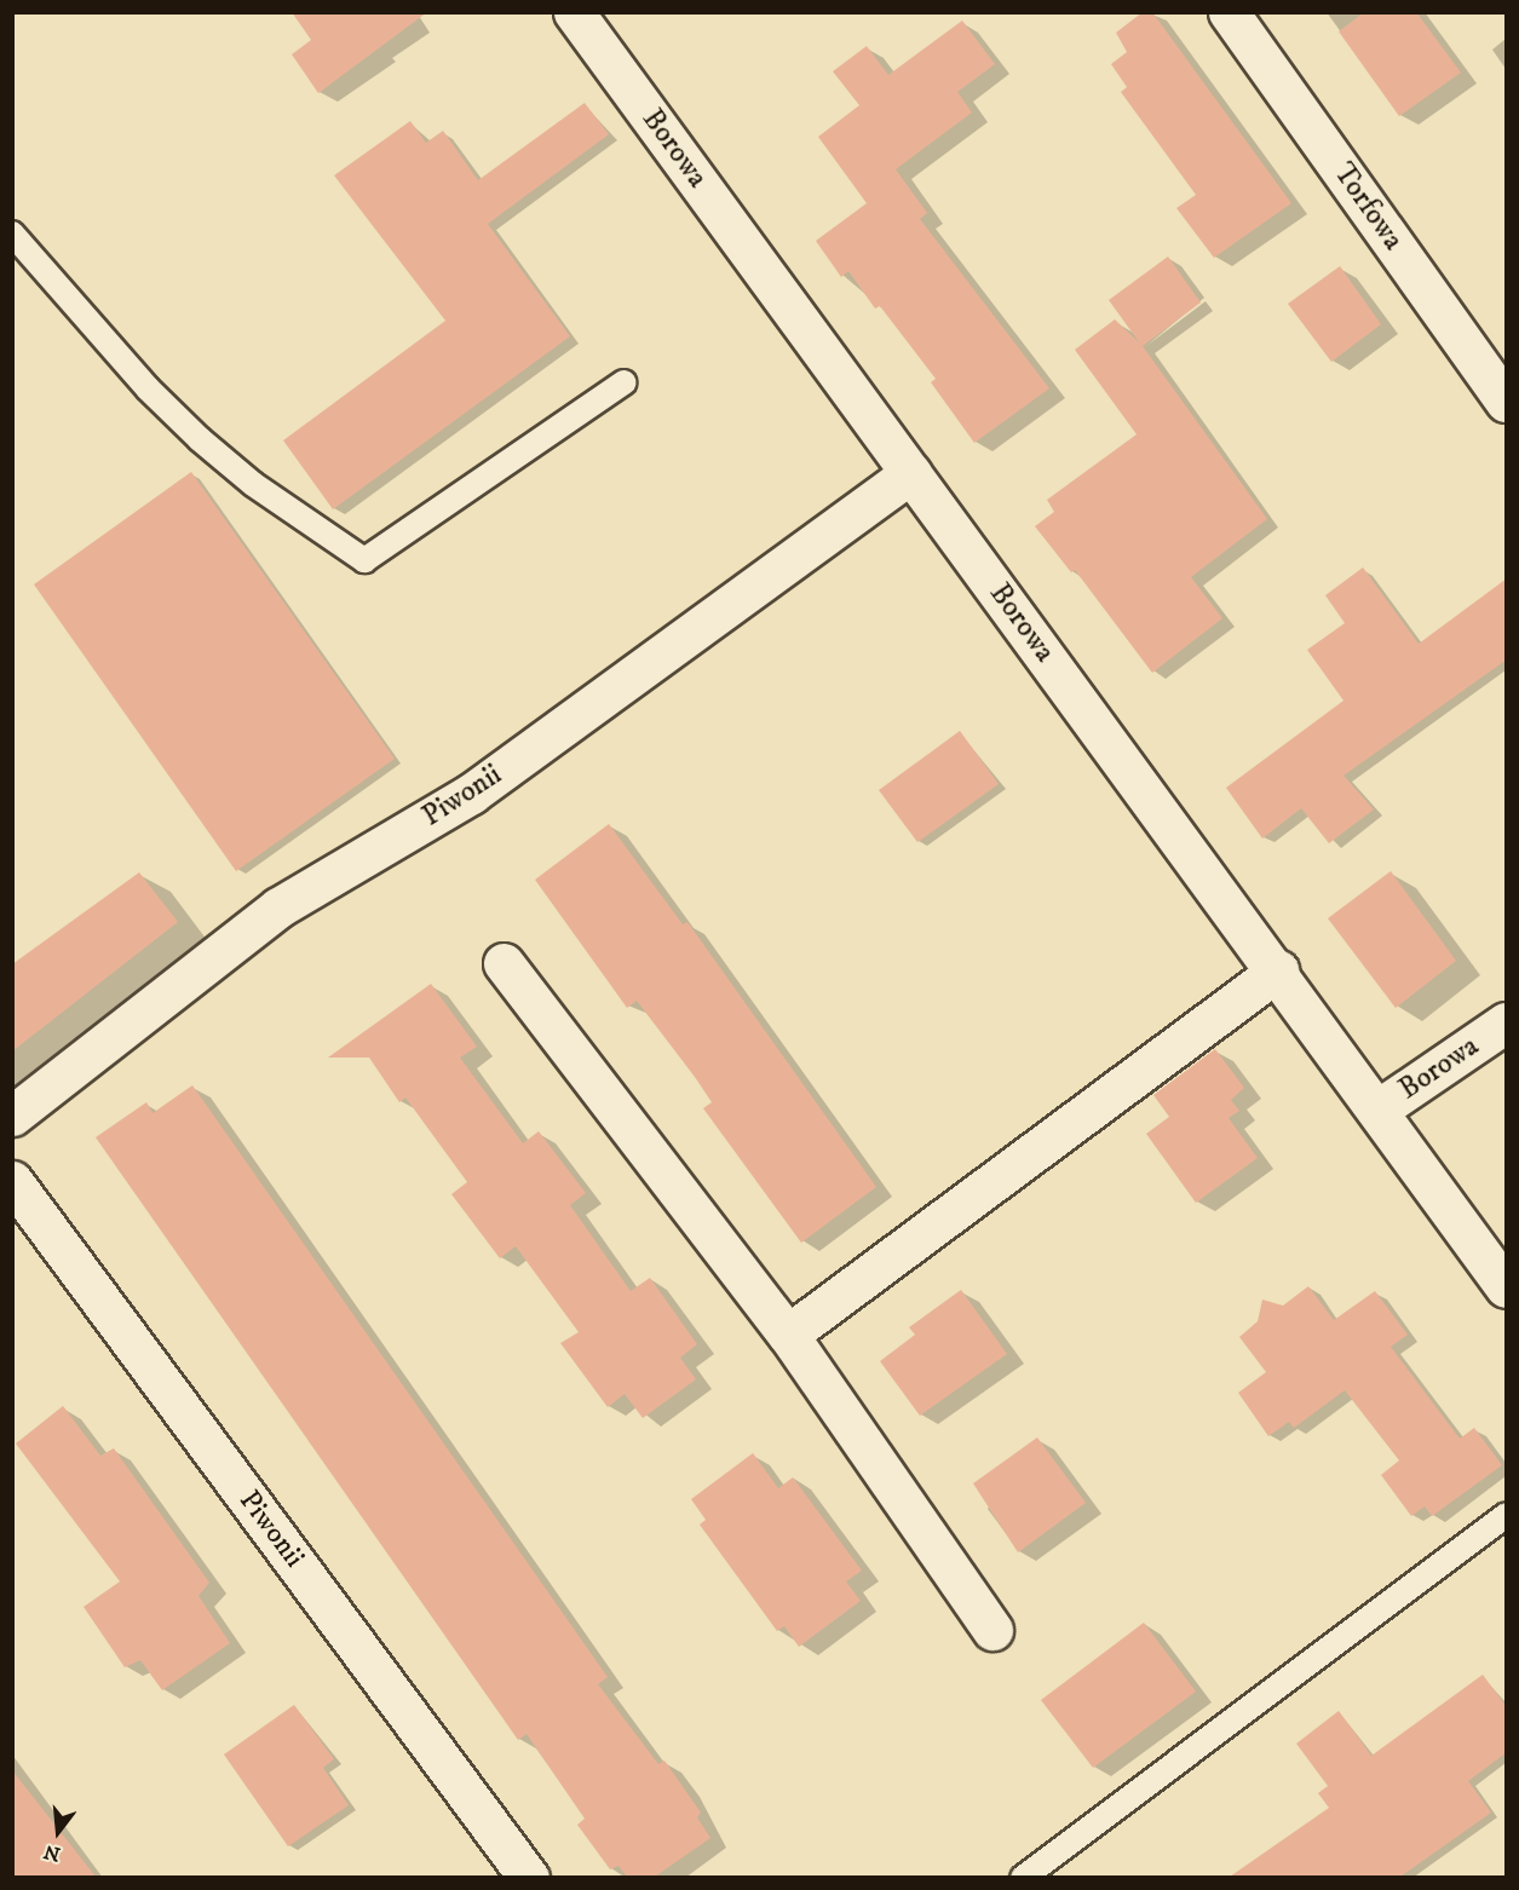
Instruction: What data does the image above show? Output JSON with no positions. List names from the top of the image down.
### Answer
{
  "streets": {
    "street": ["Borowa", "Torfowa", "Piwonii"]
  },
  "crossings": [
    ["Borowa", "Piwonii"]
  ],
  "north": "bottom"
}
